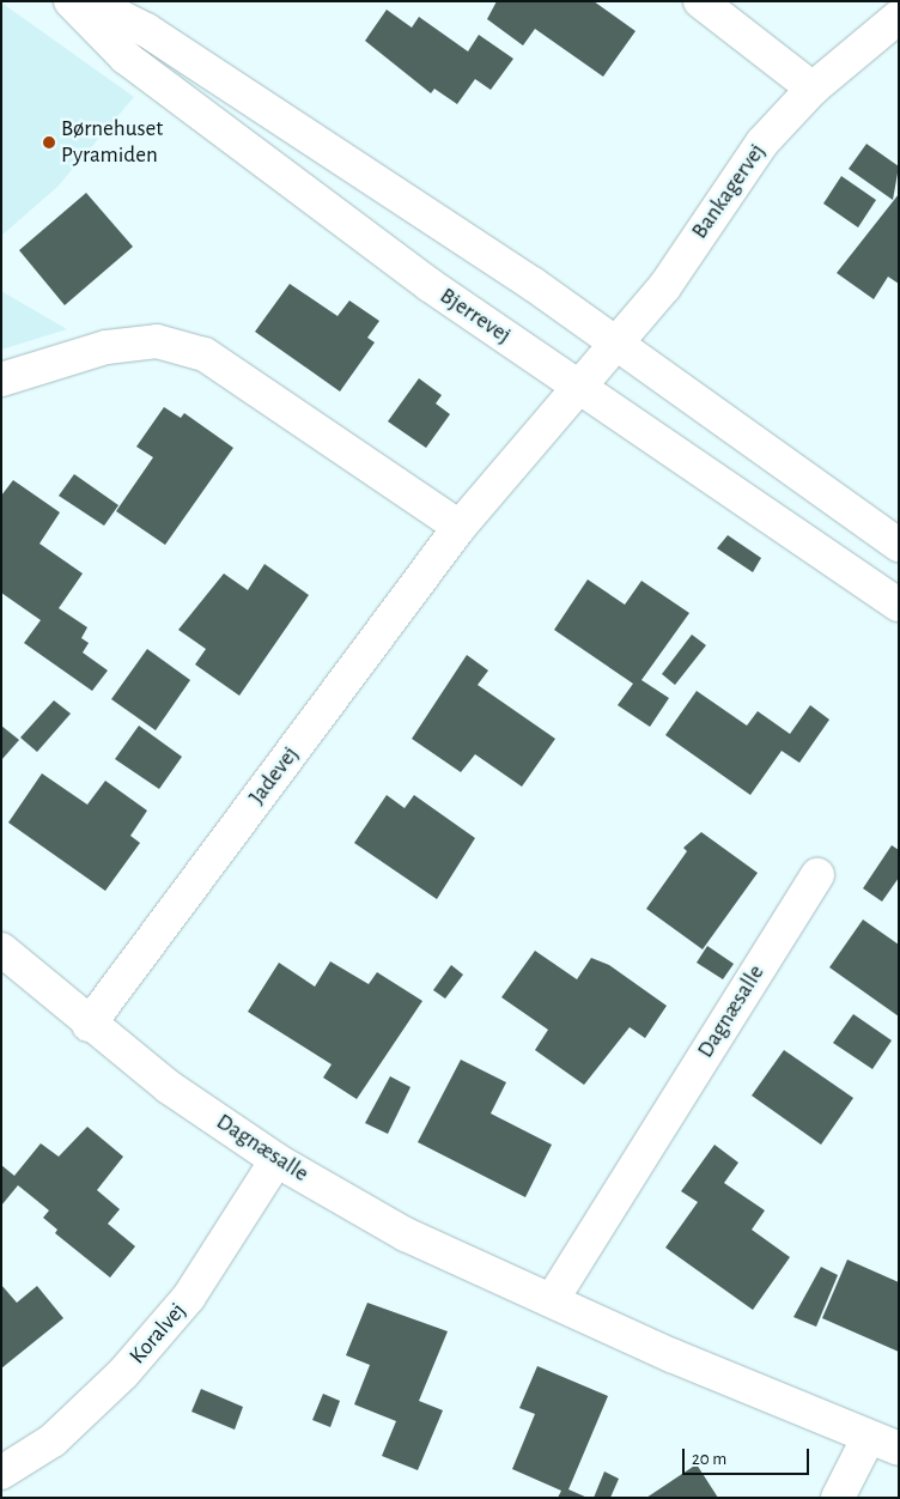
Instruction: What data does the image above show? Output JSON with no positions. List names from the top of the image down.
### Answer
{
  "streets": {
    "street": [
      "Bankagervej",
      "Bjerrevej",
      "Jadevej",
      "Dagnæsalle",
      "Koralvej"
    ]
  },
  "crossings": [
    ["Bankagervej", "Bjerrevej"],
    ["Bankagervej", "Jadevej"],
    ["Bjerrevej", "Jadevej"],
    ["Jadevej", "Dagnæsalle"],
    ["Dagnæsalle", "Koralvej"]
  ],
  "places": ["Børnehuset Pyramiden"],
  "scale_bar": "20 m"
}
